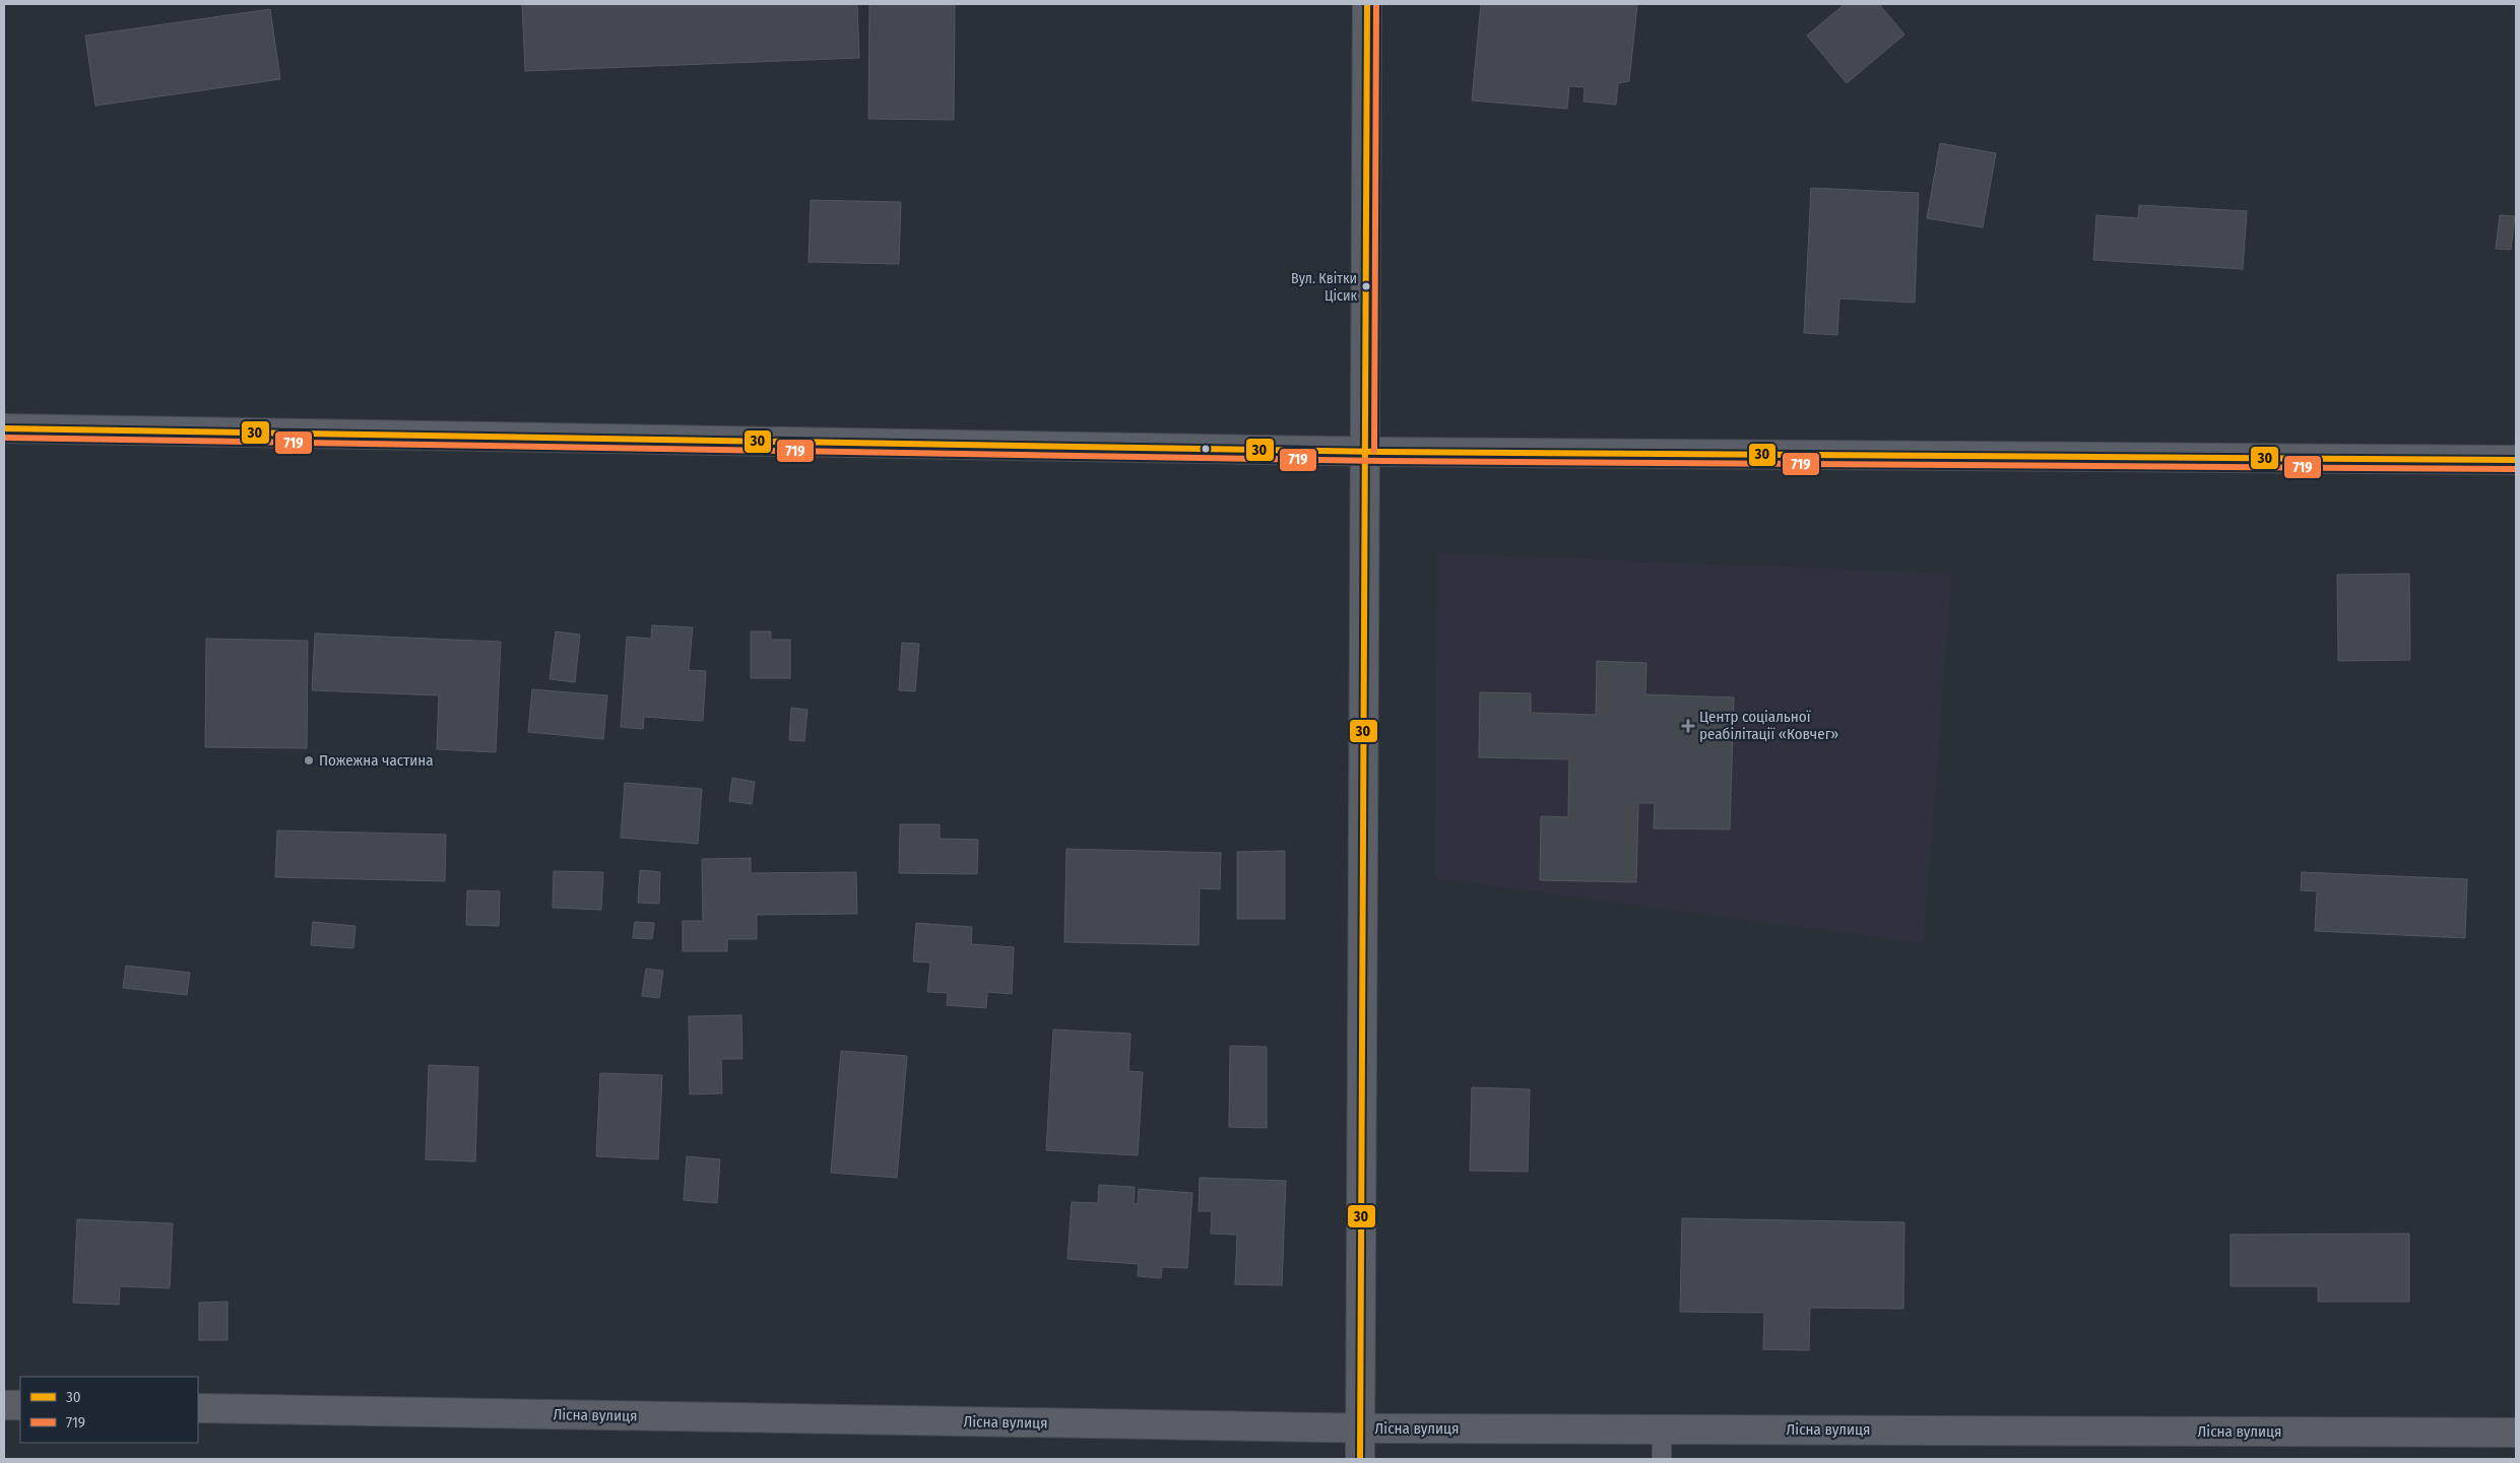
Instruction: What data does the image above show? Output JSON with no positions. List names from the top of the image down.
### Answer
{
  "streets": {
    "street": ["Лісна вулиця"]
  },
  "places": {
    "other": ["Вул. Квітки Цісик", "Пожежна частина"],
    "health": ["Центр соціальної реабілітації «Ковчег»"]
  },
  "lines": ["transit line 30", "transit line 719"],
  "legend": ["30", "719"]
}
